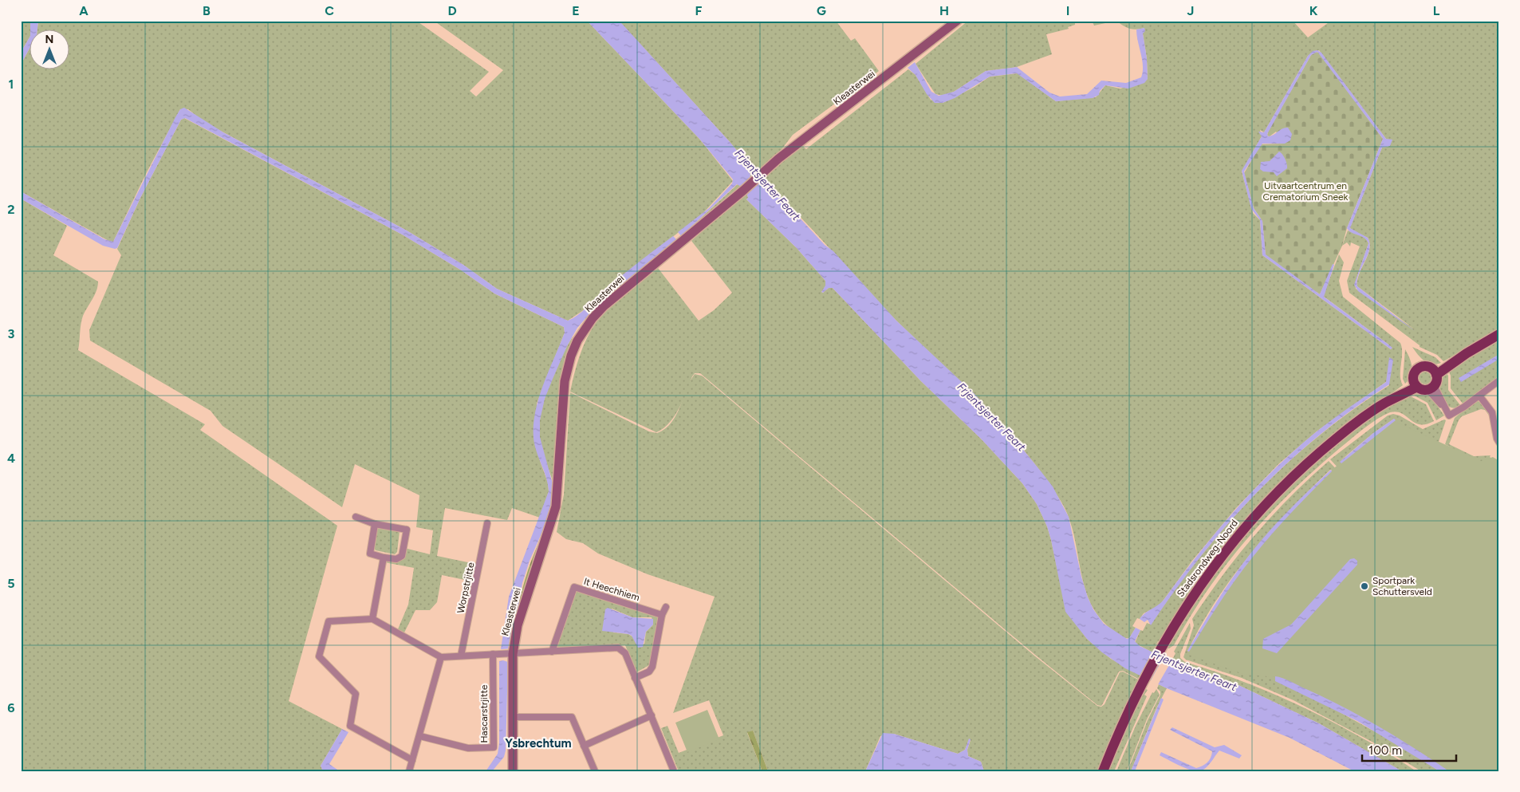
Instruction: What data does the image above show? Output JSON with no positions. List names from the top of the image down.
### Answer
{
  "streets": {
    "main road": ["Stadsrondweg-Noord"],
    "street": [
      "Kleasterwei",
      "Worpstrjitte",
      "It Heechhiem",
      "Hascarstrjitte"
    ]
  },
  "districts": ["Ysbrechtum"],
  "water": ["Frjentsjerter Feart"],
  "parks": ["Uitvaartcentrum en Crematorium Sneek"],
  "places": ["Sportpark Schuttersveld"],
  "scale_bar": "100 m",
  "north": "top",
  "grid": {
    "columns": [
      "A",
      "B",
      "C",
      "D",
      "E",
      "F",
      "G",
      "H",
      "I",
      "J",
      "K",
      "L"
    ],
    "rows": [
      "1",
      "2",
      "3",
      "4",
      "5",
      "6"
    ]
  }
}
